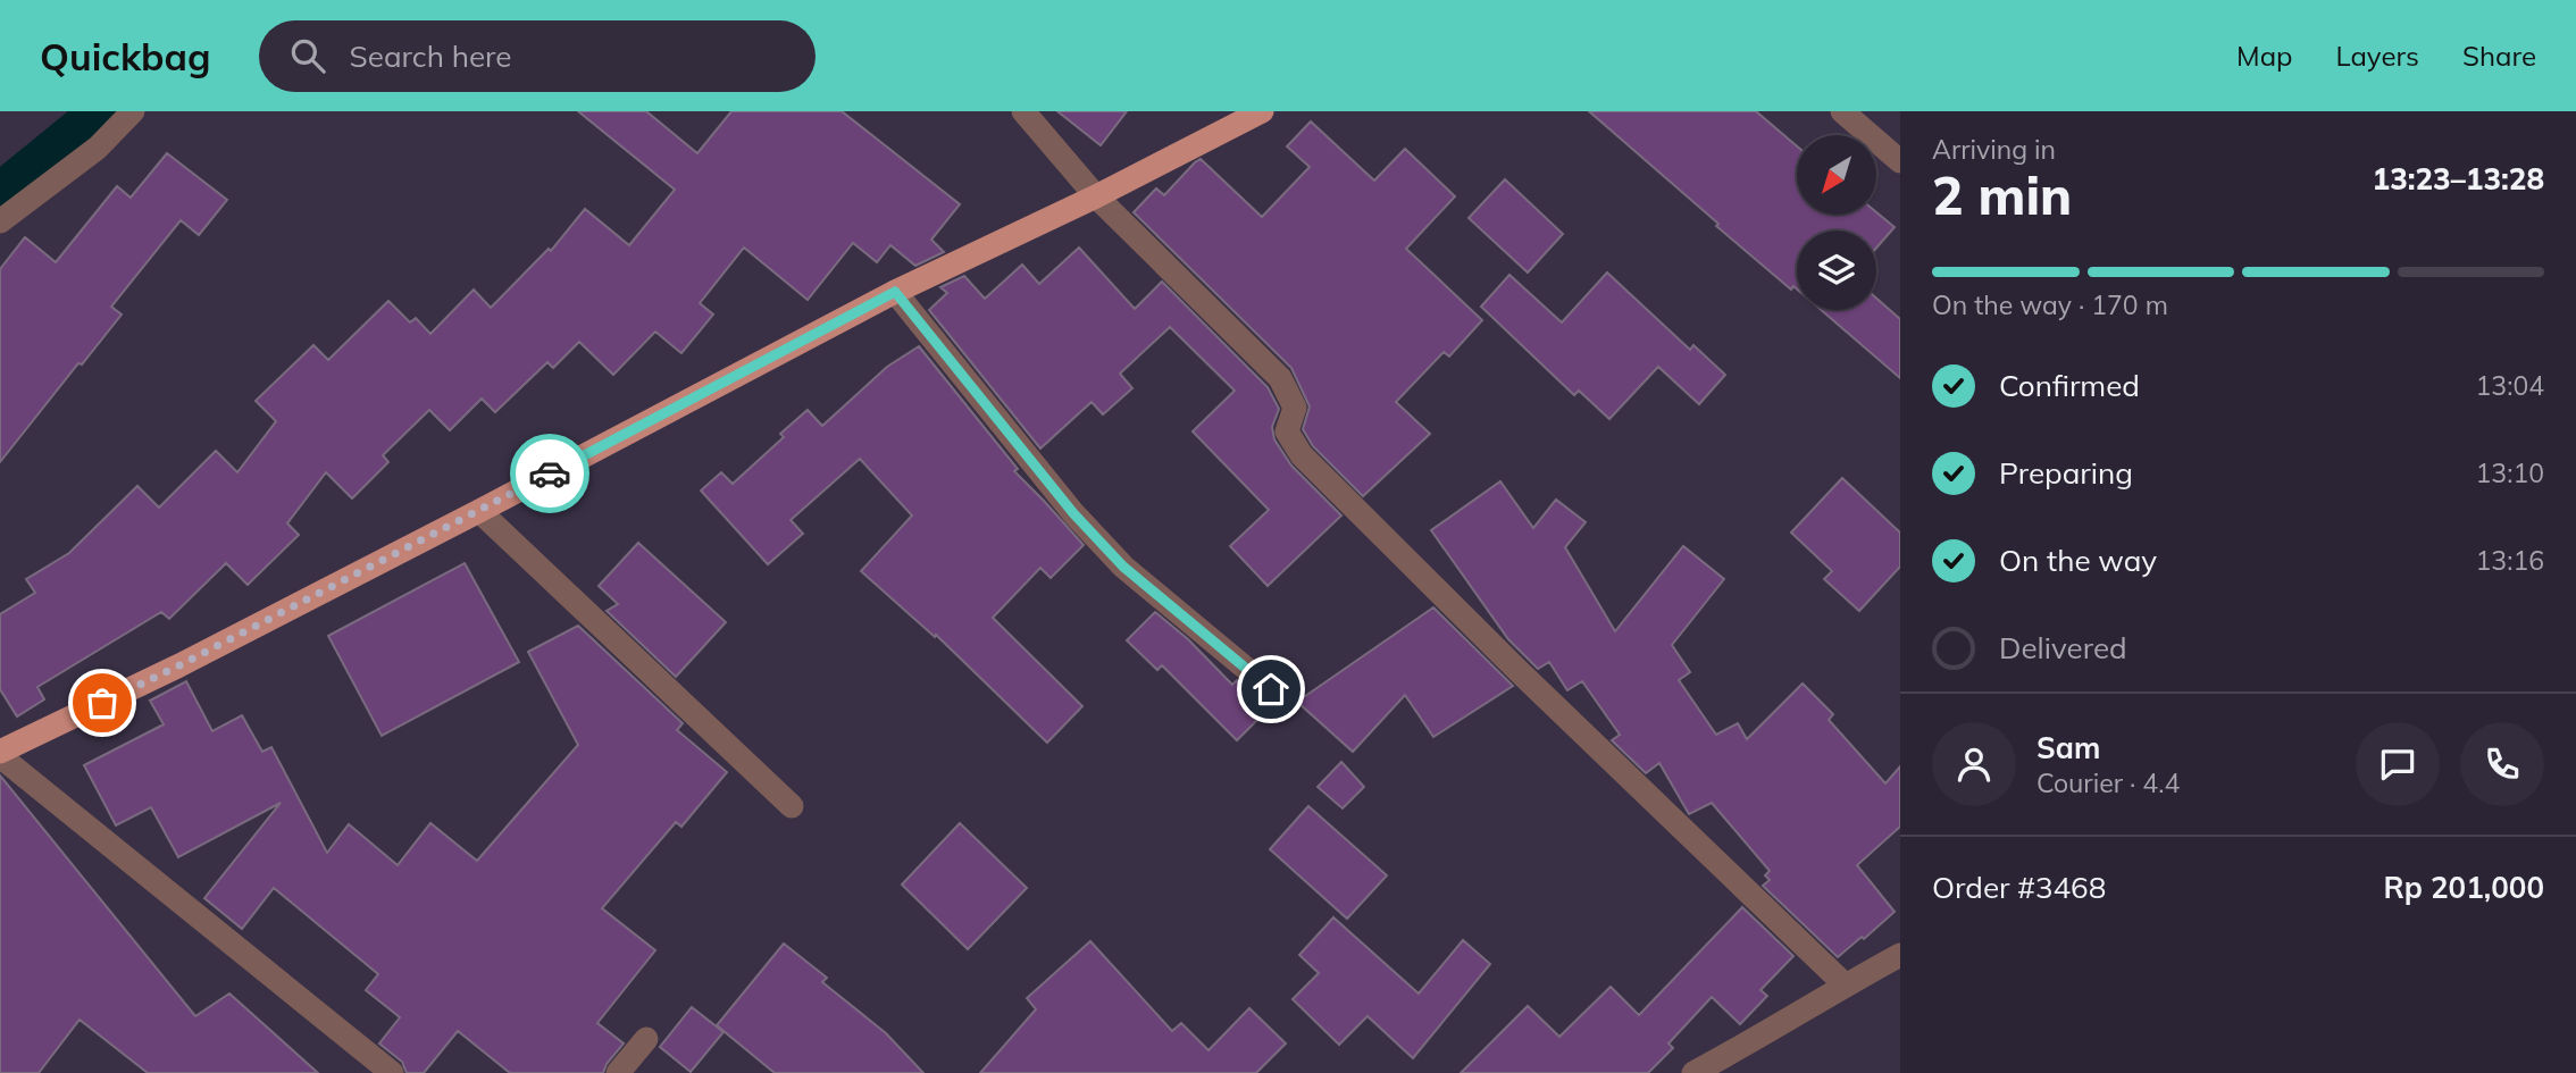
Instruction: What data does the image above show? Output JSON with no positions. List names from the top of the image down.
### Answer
{
  "north": "bottom left",
  "page": {
    "header": "Quickbag",
    "search": "Search here",
    "nav": ["Map", "Layers", "Share"],
    "heading": ["2 min", "Arriving in", "13:23–13:28"],
    "panel": [
      "Sam",
      "Courier · 4.4",
      "Order #3468",
      "Rp 201,000"
    ],
    "bar": "On the way · 170 m",
    "list": [
      ["Confirmed", "13:04"],
      ["Preparing", "13:10"],
      ["On the way", "13:16"],
      "Delivered"
    ]
  }
}
